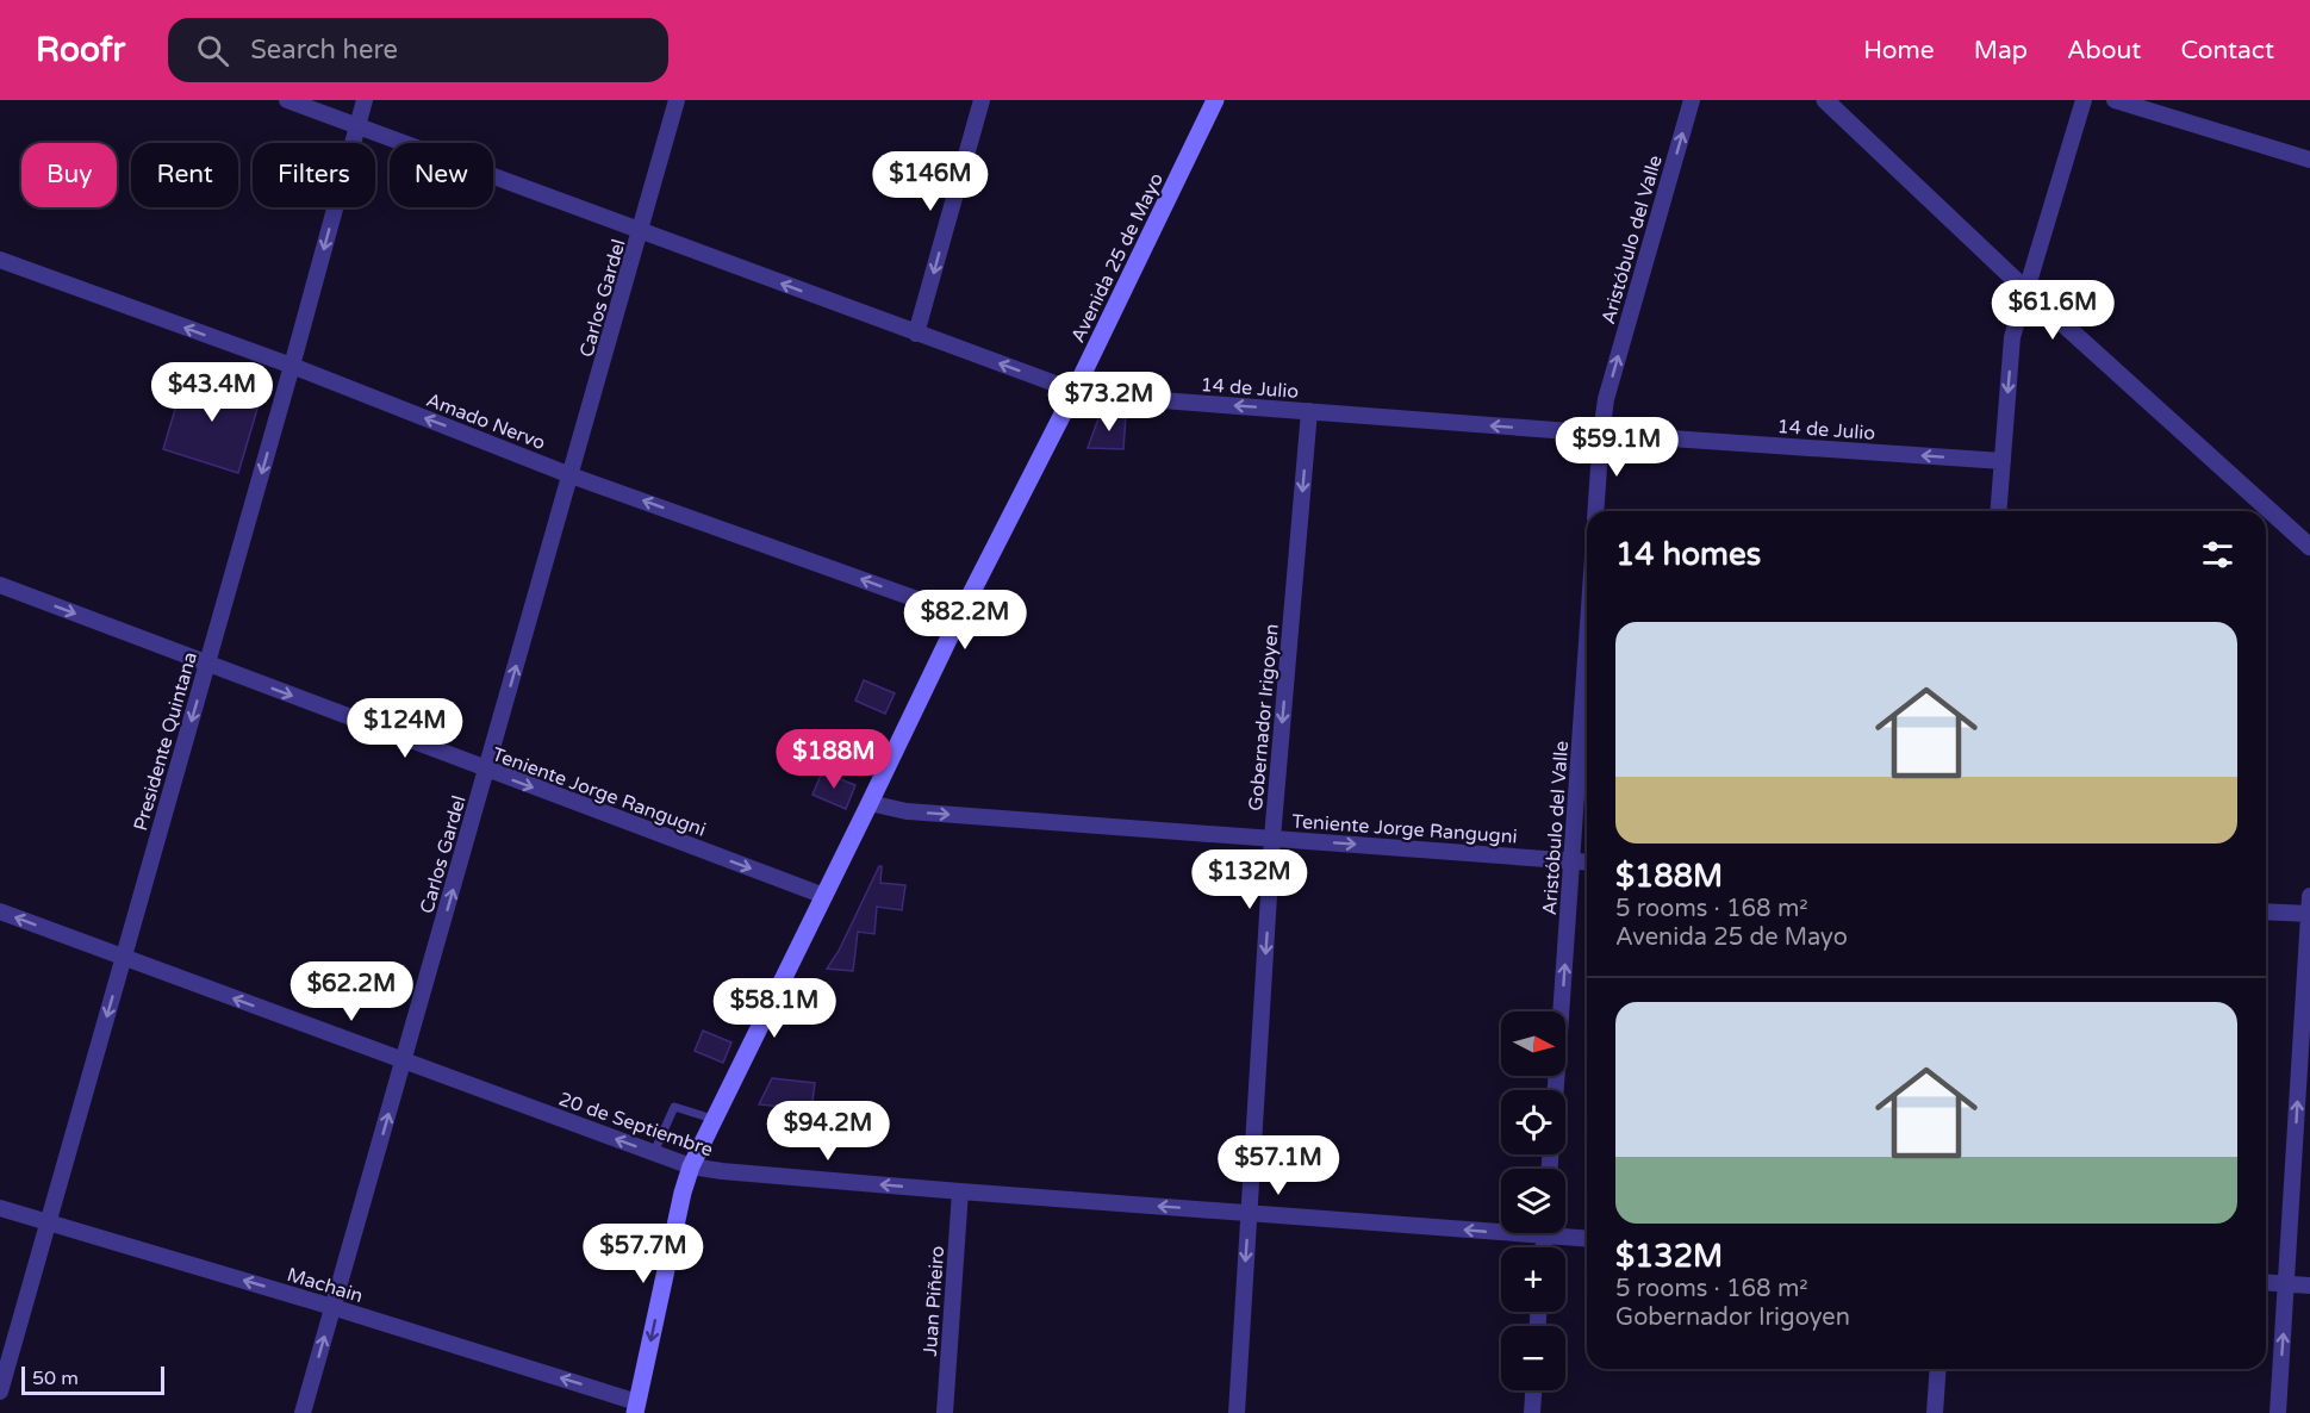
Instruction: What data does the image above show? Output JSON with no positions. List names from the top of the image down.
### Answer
{
  "streets": {
    "main road": ["Avenida 25 de Mayo"],
    "street": [
      "Aristóbulo del Valle",
      "Carlos Gardel",
      "14 de Julio",
      "Amado Nervo",
      "Gobernador Irigoyen",
      "Presidente Quintana",
      "Teniente Jorge Rangugni",
      "20 de Septiembre",
      "Machain",
      "Juan Piñeiro"
    ]
  },
  "crossings": [
    ["Aristóbulo del Valle", "14 de Julio"],
    ["Aristóbulo del Valle", "Teniente Jorge Rangugni"],
    ["Avenida 25 de Mayo", "14 de Julio"],
    ["Avenida 25 de Mayo", "Amado Nervo"],
    ["Avenida 25 de Mayo", "Teniente Jorge Rangugni"],
    ["Avenida 25 de Mayo", "20 de Septiembre"],
    ["Avenida 25 de Mayo", "Machain"],
    ["Carlos Gardel", "14 de Julio"],
    ["Carlos Gardel", "Amado Nervo"],
    ["Carlos Gardel", "Teniente Jorge Rangugni"],
    ["Carlos Gardel", "20 de Septiembre"],
    ["Carlos Gardel", "Machain"],
    ["14 de Julio", "Gobernador Irigoyen"],
    ["14 de Julio", "Presidente Quintana"],
    ["Amado Nervo", "Presidente Quintana"],
    ["Gobernador Irigoyen", "Teniente Jorge Rangugni"],
    ["Gobernador Irigoyen", "20 de Septiembre"],
    ["Presidente Quintana", "Teniente Jorge Rangugni"],
    ["Presidente Quintana", "20 de Septiembre"],
    ["Presidente Quintana", "Machain"],
    ["20 de Septiembre", "Juan Piñeiro"]
  ],
  "one_way": [
    "Aristóbulo del Valle",
    "Carlos Gardel",
    "14 de Julio",
    "Amado Nervo",
    "Gobernador Irigoyen",
    "Presidente Quintana",
    "Teniente Jorge Rangugni",
    "20 de Septiembre",
    "Machain"
  ],
  "scale_bar": "50 m",
  "north": "right",
  "page": {
    "header": "Roofr",
    "search": "Search here",
    "nav": [
      "Home",
      "Map",
      "About",
      "Contact"
    ],
    "chip": [
      "Buy",
      "Rent",
      "Filters",
      "New"
    ],
    "price": [
      "$146M",
      "$61.6M",
      "$43.4M",
      "$73.2M",
      "$59.1M",
      "$82.2M",
      "$124M",
      "$188M",
      "$132M",
      "$62.2M",
      "$58.1M",
      "$94.2M",
      "$57.1M",
      "$57.7M"
    ],
    "heading": "14 homes",
    "list": [
      {
        "name": "$188M",
        "note": "5 rooms · 168 m² · Avenida 25 de Mayo"
      },
      {
        "name": "$132M",
        "note": "5 rooms · 168 m² · Gobernador Irigoyen"
      }
    ],
    "map_buttons": ["+", "−"],
    "scale": "50 m"
  }
}
